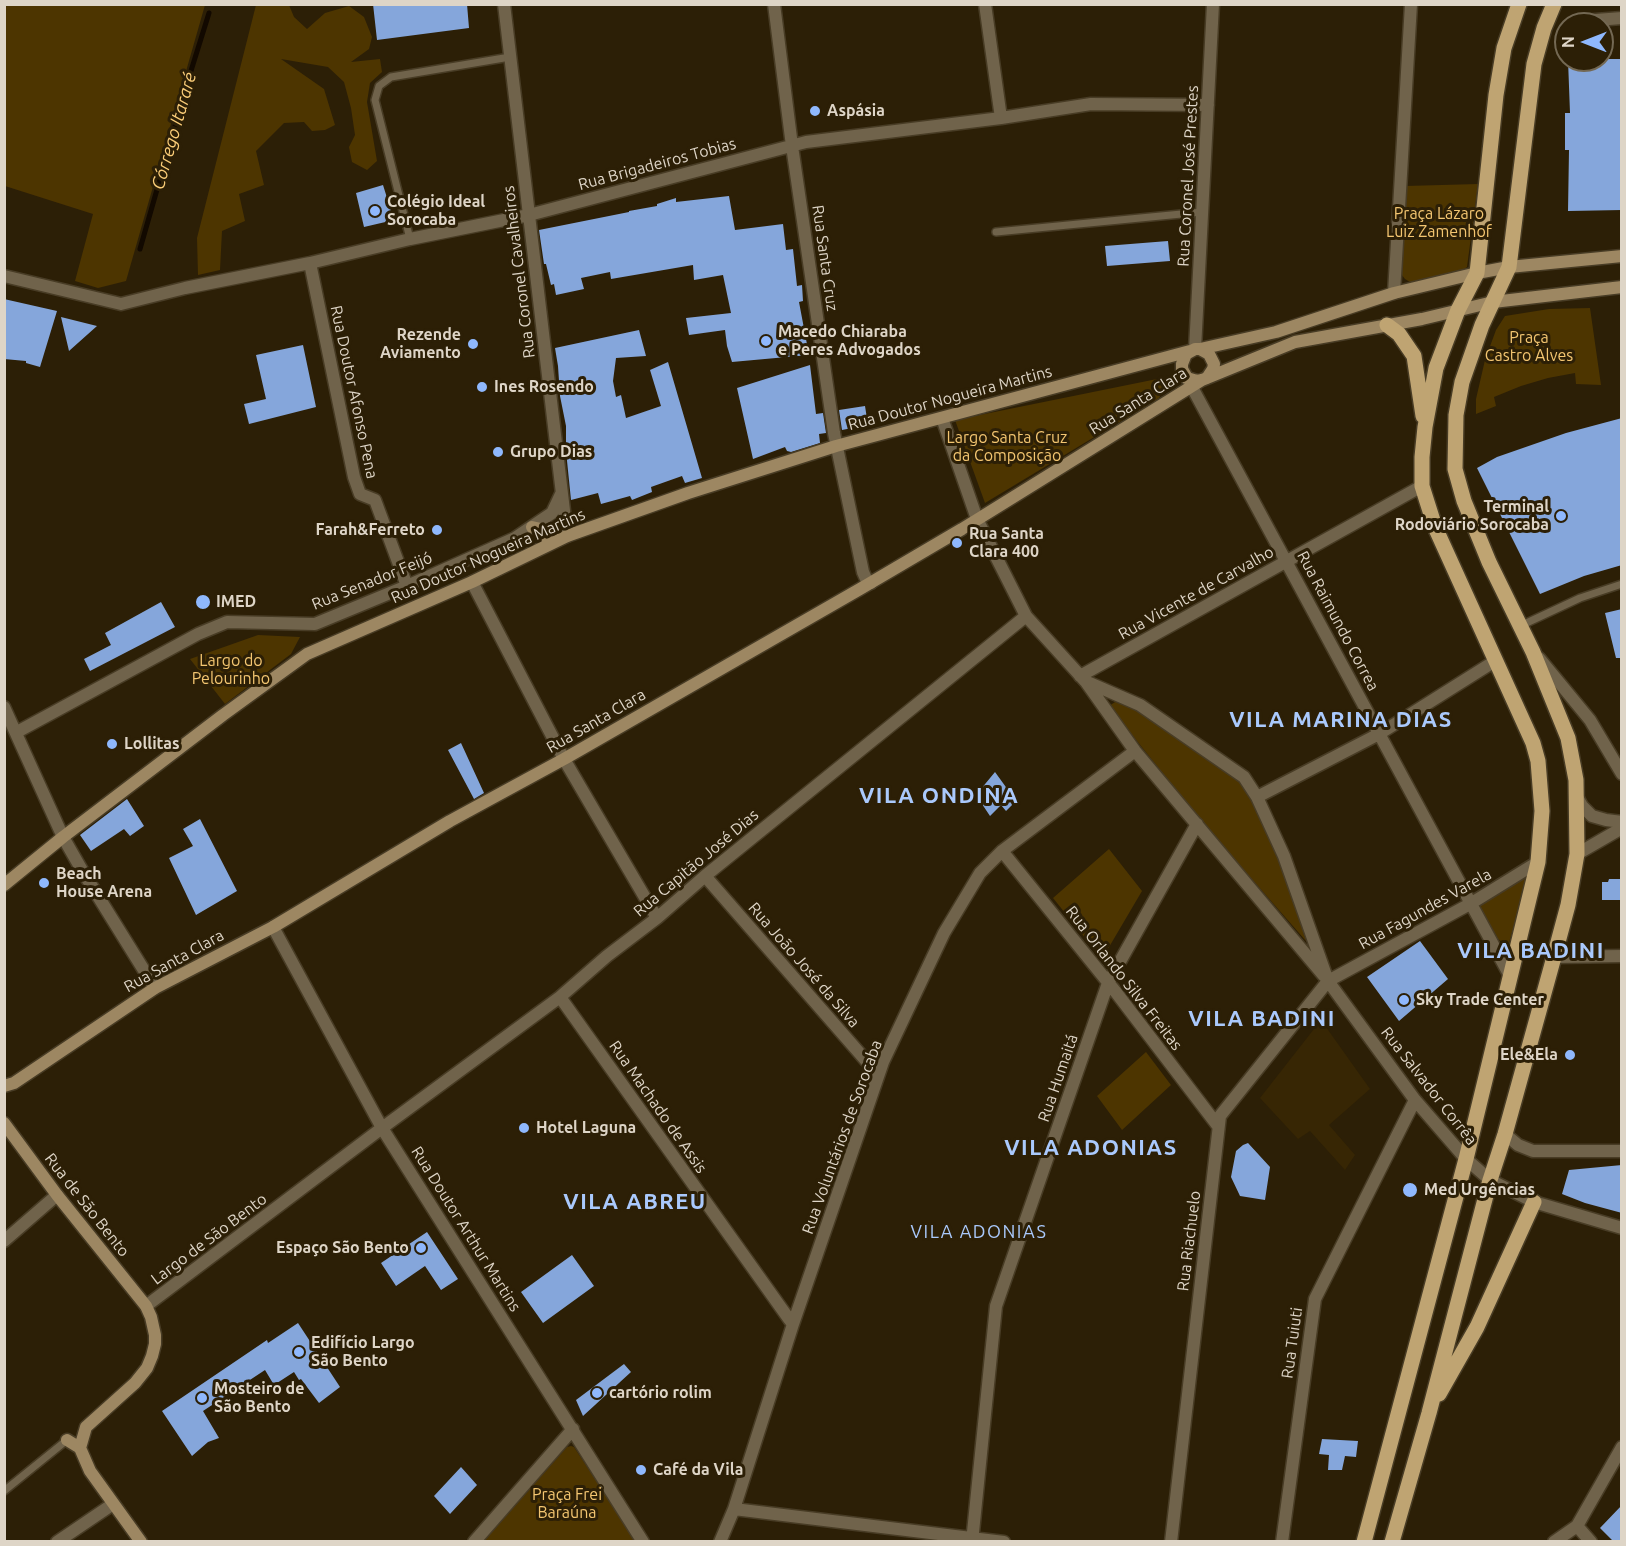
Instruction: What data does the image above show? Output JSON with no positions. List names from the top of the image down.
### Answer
{
  "streets": {
    "main road": [
      "Rua Doutor Nogueira Martins",
      "Rua Santa Clara",
      "Rua de São Bento",
      "Largo de São Bento"
    ],
    "street": [
      "Rua Brigadeiros Tobias",
      "Rua Coronel José Prestes",
      "Rua Santa Cruz",
      "Rua Coronel Cavalheiros",
      "Rua Doutor Afonso Pena",
      "Rua Senador Feijó",
      "Rua Vicente de Carvalho",
      "Rua Raimundo Correa",
      "Rua Capitão José Dias",
      "Rua Fagundes Varela",
      "Rua João José da Silva",
      "Rua Orlando Silva Freitas",
      "Rua Humaitá",
      "Rua Salvador Corrêa",
      "Rua Machado de Assis",
      "Rua Voluntários de Sorocaba",
      "Rua Doutor Arthur Martins",
      "Rua Riachuelo",
      "Rua Tuiuti"
    ]
  },
  "crossings": [
    ["Rua Brigadeiros Tobias", "Rua Coronel José Prestes"],
    ["Rua Brigadeiros Tobias", "Rua Santa Cruz"],
    ["Rua Brigadeiros Tobias", "Rua Coronel Cavalheiros"],
    ["Rua Brigadeiros Tobias", "Rua Doutor Afonso Pena"],
    ["Rua Coronel José Prestes", "Rua Doutor Nogueira Martins"],
    ["Rua Coronel José Prestes", "Rua Santa Clara"],
    ["Rua Coronel José Prestes", "Rua Raimundo Correa"],
    ["Rua Santa Cruz", "Rua Doutor Nogueira Martins"],
    ["Rua Santa Cruz", "Rua Santa Clara"],
    ["Rua Coronel Cavalheiros", "Rua Doutor Nogueira Martins"],
    ["Rua Coronel Cavalheiros", "Rua Senador Feijó"],
    ["Rua Doutor Afonso Pena", "Rua Senador Feijó"],
    ["Rua Doutor Nogueira Martins", "Rua Santa Clara"],
    ["Rua Doutor Nogueira Martins", "Rua Raimundo Correa"],
    ["Rua Doutor Nogueira Martins", "Rua Salvador Corrêa"],
    ["Rua Santa Clara", "Rua Raimundo Correa"],
    ["Rua Santa Clara", "Rua Salvador Corrêa"],
    ["Rua Santa Clara", "Rua Doutor Arthur Martins"],
    ["Rua Vicente de Carvalho", "Rua Raimundo Correa"],
    ["Rua Vicente de Carvalho", "Rua Salvador Corrêa"],
    ["Rua Raimundo Correa", "Rua Fagundes Varela"],
    ["Rua Capitão José Dias", "Rua João José da Silva"],
    ["Rua Capitão José Dias", "Rua Salvador Corrêa"],
    ["Rua Capitão José Dias", "Rua Machado de Assis"],
    ["Rua Capitão José Dias", "Rua Doutor Arthur Martins"],
    ["Rua Capitão José Dias", "Largo de São Bento"],
    ["Rua Fagundes Varela", "Rua Salvador Corrêa"],
    ["Rua Fagundes Varela", "Rua Riachuelo"],
    ["Rua João José da Silva", "Rua Voluntários de Sorocaba"],
    ["Rua Orlando Silva Freitas", "Rua Humaitá"],
    ["Rua Orlando Silva Freitas", "Rua Voluntários de Sorocaba"],
    ["Rua Orlando Silva Freitas", "Rua Riachuelo"],
    ["Rua Humaitá", "Rua Salvador Corrêa"],
    ["Rua Salvador Corrêa", "Rua Voluntários de Sorocaba"],
    ["Rua Salvador Corrêa", "Rua Riachuelo"],
    ["Rua Salvador Corrêa", "Rua Tuiuti"],
    ["Rua Machado de Assis", "Rua Voluntários de Sorocaba"],
    ["Rua de São Bento", "Largo de São Bento"],
    ["Rua Doutor Arthur Martins", "Largo de São Bento"]
  ],
  "districts": [
    "VILA MARINA DIAS",
    "VILA ONDINA",
    "VILA BADINI",
    "VILA BADINI",
    "VILA ADONIAS",
    "VILA ABREU",
    "VILA ADONIAS"
  ],
  "water": ["Córrego Itararé"],
  "parks": [
    "Praça Lázaro Luiz Zamenhof",
    "Praça Castro Alves",
    "Largo Santa Cruz da Composição",
    "Largo do Pelourinho",
    "Praça Frei Baraúna"
  ],
  "places": [
    "Aspásia",
    "Colégio Ideal Sorocaba",
    "Macedo Chiaraba e Peres Advogados",
    "Rezende Aviamento",
    "Ines Rosendo",
    "Grupo Dias",
    "Terminal Rodoviário Sorocaba",
    "Farah&Ferreto",
    "Rua Santa Clara 400",
    "IMED",
    "Lollitas",
    "Beach House Arena",
    "Sky Trade Center",
    "Ele&Ela",
    "Hotel Laguna",
    "Med Urgências",
    "Espaço São Bento",
    "Edifício Largo São Bento",
    "cartório rolim",
    "Mosteiro de São Bento",
    "Café da Vila"
  ],
  "north": "left"
}
